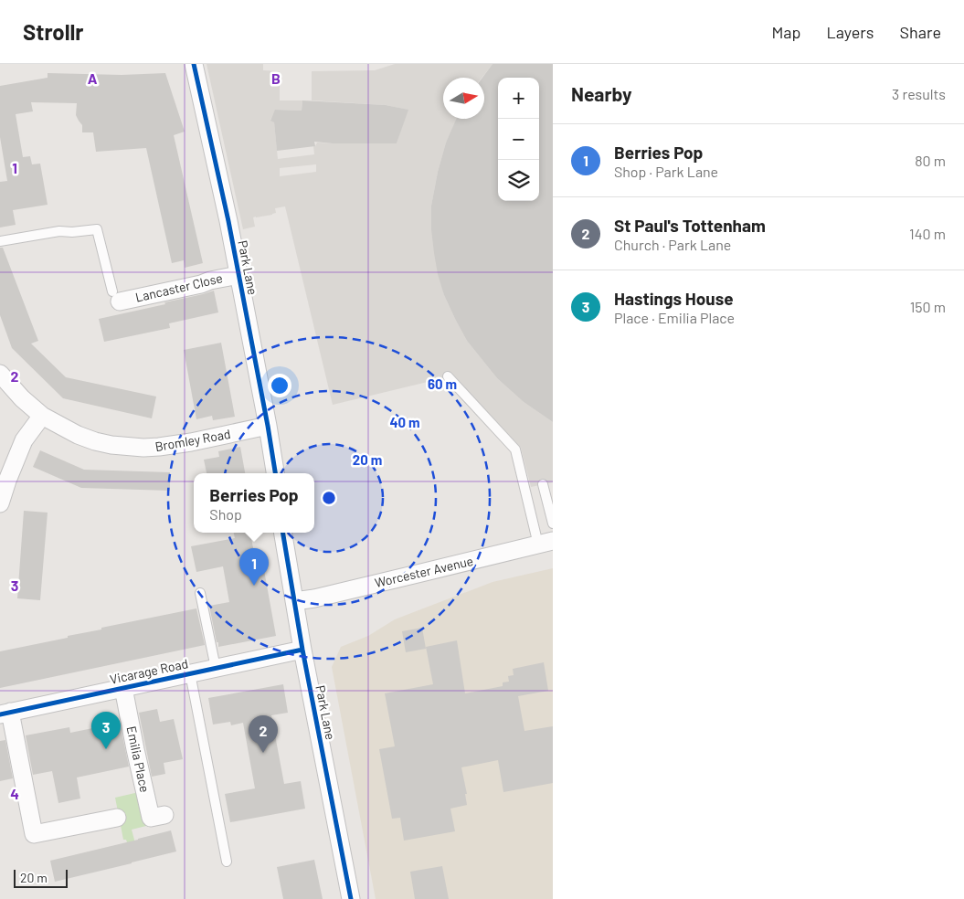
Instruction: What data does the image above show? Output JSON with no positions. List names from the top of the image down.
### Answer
{
  "streets": {
    "street": [
      "Park Lane",
      "Lancaster Close",
      "Bromley Road",
      "Worcester Avenue",
      "Vicarage Road",
      "Emilia Place"
    ]
  },
  "crossings": [
    ["Park Lane", "Lancaster Close"],
    ["Park Lane", "Bromley Road"],
    ["Park Lane", "Worcester Avenue"],
    ["Park Lane", "Vicarage Road"],
    ["Vicarage Road", "Emilia Place"]
  ],
  "scale_bar": "20 m",
  "north": "right",
  "page": {
    "header": "Strollr",
    "nav": ["Map", "Layers", "Share"],
    "heading": ["Nearby", "3 results"],
    "map_buttons": ["+", "−"],
    "list": [
      {
        "mark": "1",
        "name": "Berries Pop",
        "note": "Shop · Park Lane",
        "value": "80 m"
      },
      {
        "mark": "2",
        "name": "St Paul's Tottenham",
        "note": "Church · Park Lane",
        "value": "140 m"
      },
      {
        "mark": "3",
        "name": "Hastings House",
        "note": "Place · Emilia Place",
        "value": "150 m"
      }
    ],
    "popup": ["Berries Pop", "Shop"],
    "pins": ["1", "3", "2"],
    "scale": "20 m"
  },
  "grid": {
    "columns": ["A", "B"],
    "rows": [
      "1",
      "2",
      "3",
      "4"
    ]
  },
  "rings": ["60 m", "40 m", "20 m"]
}
